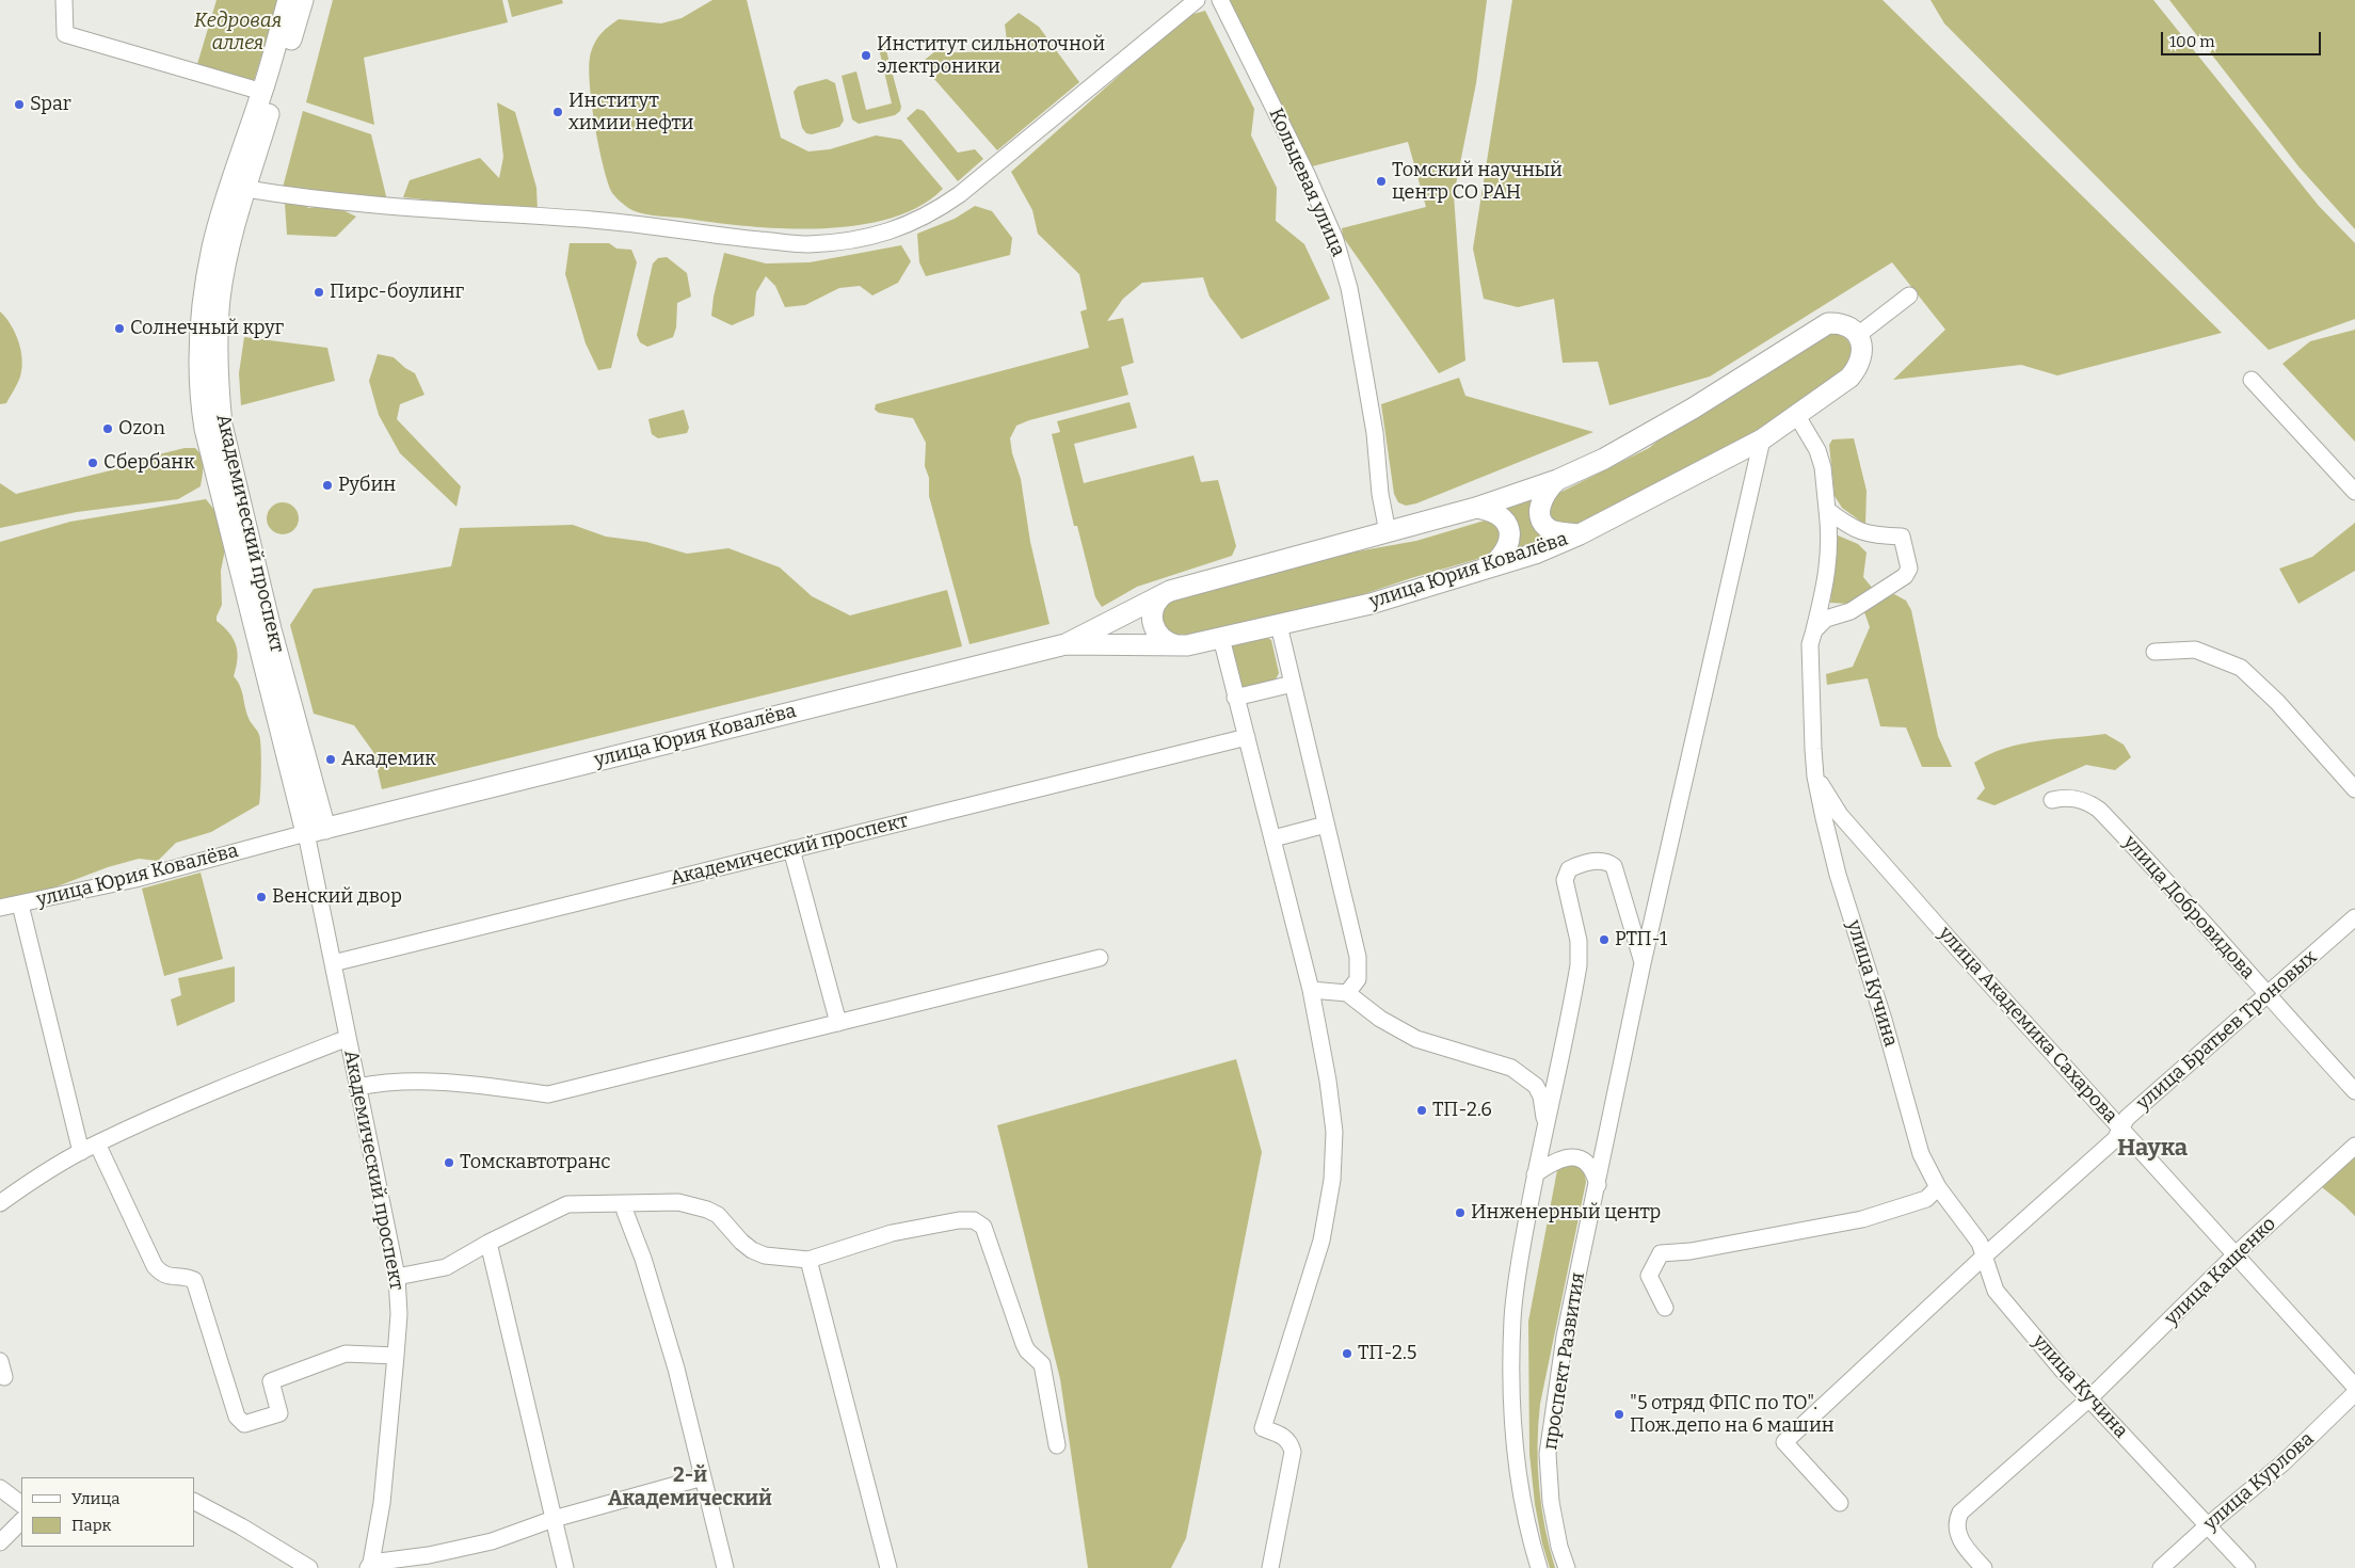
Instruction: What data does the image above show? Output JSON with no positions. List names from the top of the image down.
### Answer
{
  "streets": {
    "main road": ["Академический проспект", "улица Юрия Ковалёва"],
    "street": [
      "Кольцевая улица",
      "улица Добровидова",
      "улица Кучина",
      "улица Академика Сахарова",
      "улица Братьев Троновых",
      "улица Кащенко",
      "проспект Развития",
      "улица Курлова"
    ]
  },
  "crossings": [
    ["Кольцевая улица", "улица Юрия Ковалёва"],
    ["Академический проспект", "улица Юрия Ковалёва"],
    ["улица Юрия Ковалёва", "проспект Развития"],
    ["улица Добровидова", "улица Братьев Троновых"],
    ["улица Кучина", "улица Академика Сахарова"],
    ["улица Кучина", "улица Братьев Троновых"],
    ["улица Кучина", "улица Кащенко"],
    ["улица Кучина", "улица Курлова"],
    ["улица Академика Сахарова", "улица Братьев Троновых"],
    ["улица Академика Сахарова", "улица Кащенко"]
  ],
  "districts": ["Наука", "2-й Академический"],
  "parks": ["Кедровая аллея"],
  "places": [
    "Институт сильноточной электроники",
    "Spar",
    "Институт химии нефти",
    "Томский научный центр СО РАН",
    "Пирс-боулинг",
    "Солнечный круг",
    "Ozon",
    "Сбербанк",
    "Рубин",
    "Академик",
    "Венский двор",
    "РТП-1",
    "ТП-2.6",
    "Томскавтотранс",
    "Инженерный центр",
    "ТП-2.5",
    "\"5 отряд ФПС по ТО\". Пож.депо на 6 машин"
  ],
  "legend": ["Улица", "Парк"],
  "scale_bar": "100 m"
}
